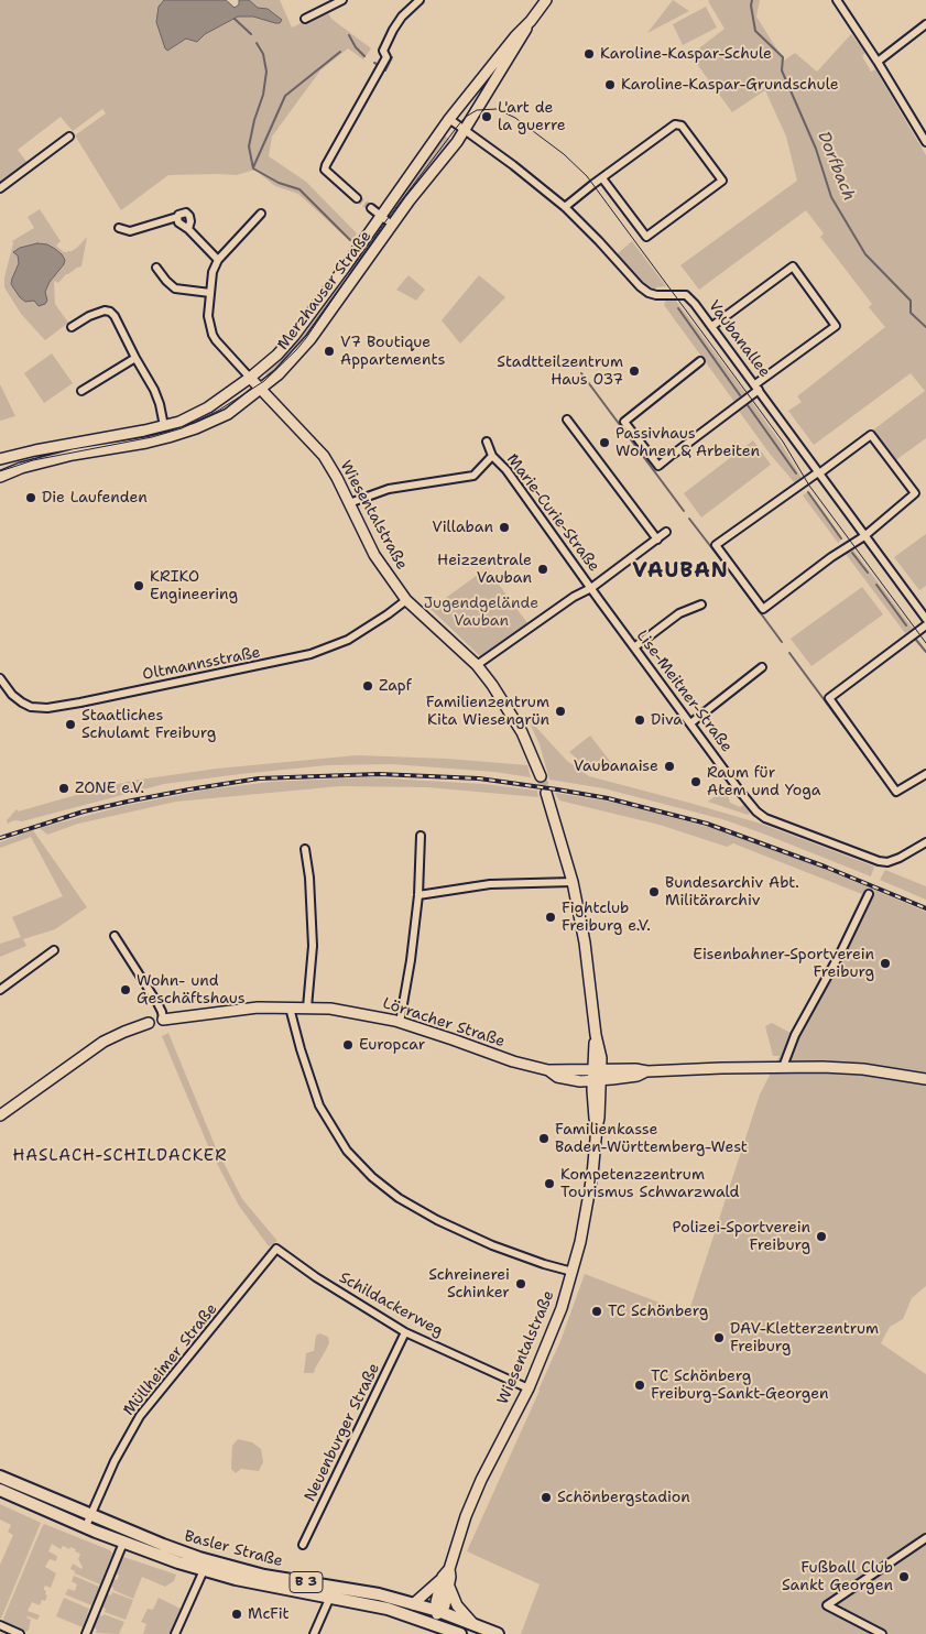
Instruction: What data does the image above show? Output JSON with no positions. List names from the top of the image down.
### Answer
{
  "streets": {
    "main road": [
      "Merzhauser Straße",
      "Wiesentalstraße",
      "Lörracher Straße",
      "Basler Straße",
      "B 3"
    ],
    "street": [
      "Vaubanallee",
      "Marie-Curie-Straße",
      "Oltmannsstraße",
      "Lise-Meitner-Straße",
      "Schildackerweg",
      "Müllheimer Straße",
      "Neuenburger Straße"
    ]
  },
  "crossings": [
    ["Merzhauser Straße", "Vaubanallee"],
    ["Merzhauser Straße", "Wiesentalstraße"],
    ["Marie-Curie-Straße", "Wiesentalstraße"],
    ["Marie-Curie-Straße", "Lise-Meitner-Straße"],
    ["Wiesentalstraße", "Oltmannsstraße"],
    ["Wiesentalstraße", "Lörracher Straße"],
    ["Wiesentalstraße", "Schildackerweg"],
    ["Wiesentalstraße", "Basler Straße"],
    ["Schildackerweg", "Müllheimer Straße"],
    ["Schildackerweg", "Neuenburger Straße"],
    ["Müllheimer Straße", "Basler Straße"]
  ],
  "districts": ["VAUBAN", "HASLACH-SCHILDACKER"],
  "water": ["Dorfbach"],
  "parks": ["Jugendgelände Vauban"],
  "places": [
    "Karoline-Kaspar-Schule",
    "Karoline-Kaspar-Grundschule",
    "L'art de la guerre",
    "V7 Boutique Appartements",
    "Stadtteilzentrum Haus 037",
    "Passivhaus Wohnen & Arbeiten",
    "Die Laufenden",
    "Villaban",
    "Heizzentrale Vauban",
    "KRIKO Engineering",
    "Zapf",
    "Familienzentrum Kita Wiesengrün",
    "Diva",
    "Staatliches Schulamt Freiburg",
    "Vaubanaise",
    "Raum für Atem und Yoga",
    "ZONE e.V.",
    "Bundesarchiv Abt. Militärarchiv",
    "Fightclub Freiburg e.V.",
    "Eisenbahner-Sportverein Freiburg",
    "Wohn- und Geschäftshaus",
    "Europcar",
    "Familienkasse Baden-Württemberg-West",
    "Kompetenzzentrum Tourismus Schwarzwald",
    "Polizei-Sportverein Freiburg",
    "Schreinerei Schinker",
    "TC Schönberg",
    "DAV-Kletterzentrum Freiburg",
    "TC Schönberg Freiburg-Sankt-Georgen",
    "Schönbergstadion",
    "Fußball Club Sankt Georgen",
    "McFit"
  ]
}
